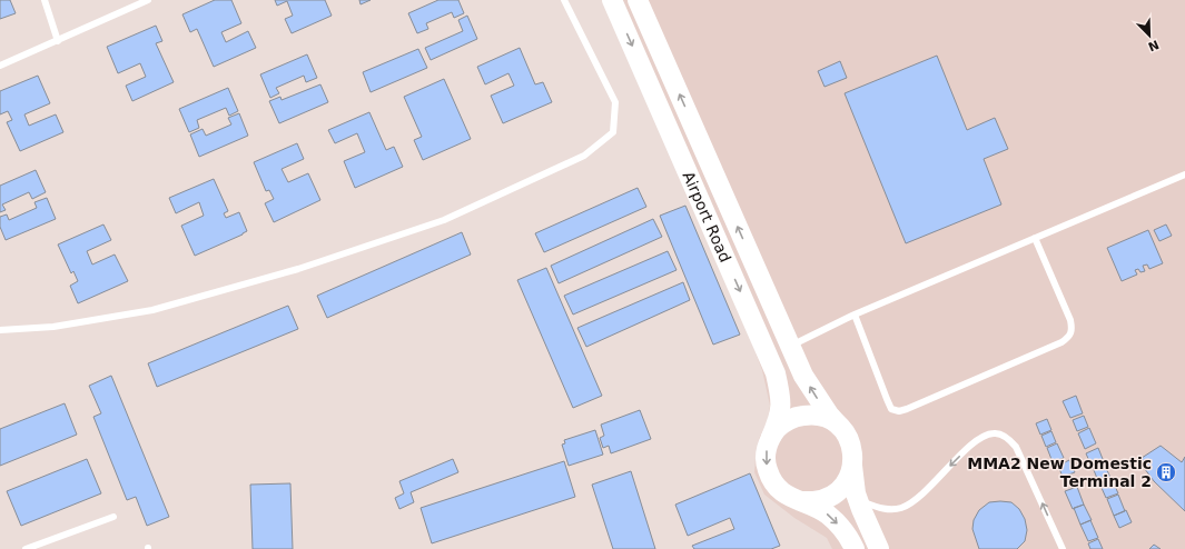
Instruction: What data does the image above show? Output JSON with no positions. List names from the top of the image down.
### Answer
{
  "streets": {
    "main road": ["Airport Road"]
  },
  "places": {
    "building": ["MMA2 New Domestic Terminal 2"]
  },
  "north": "bottom right"
}
